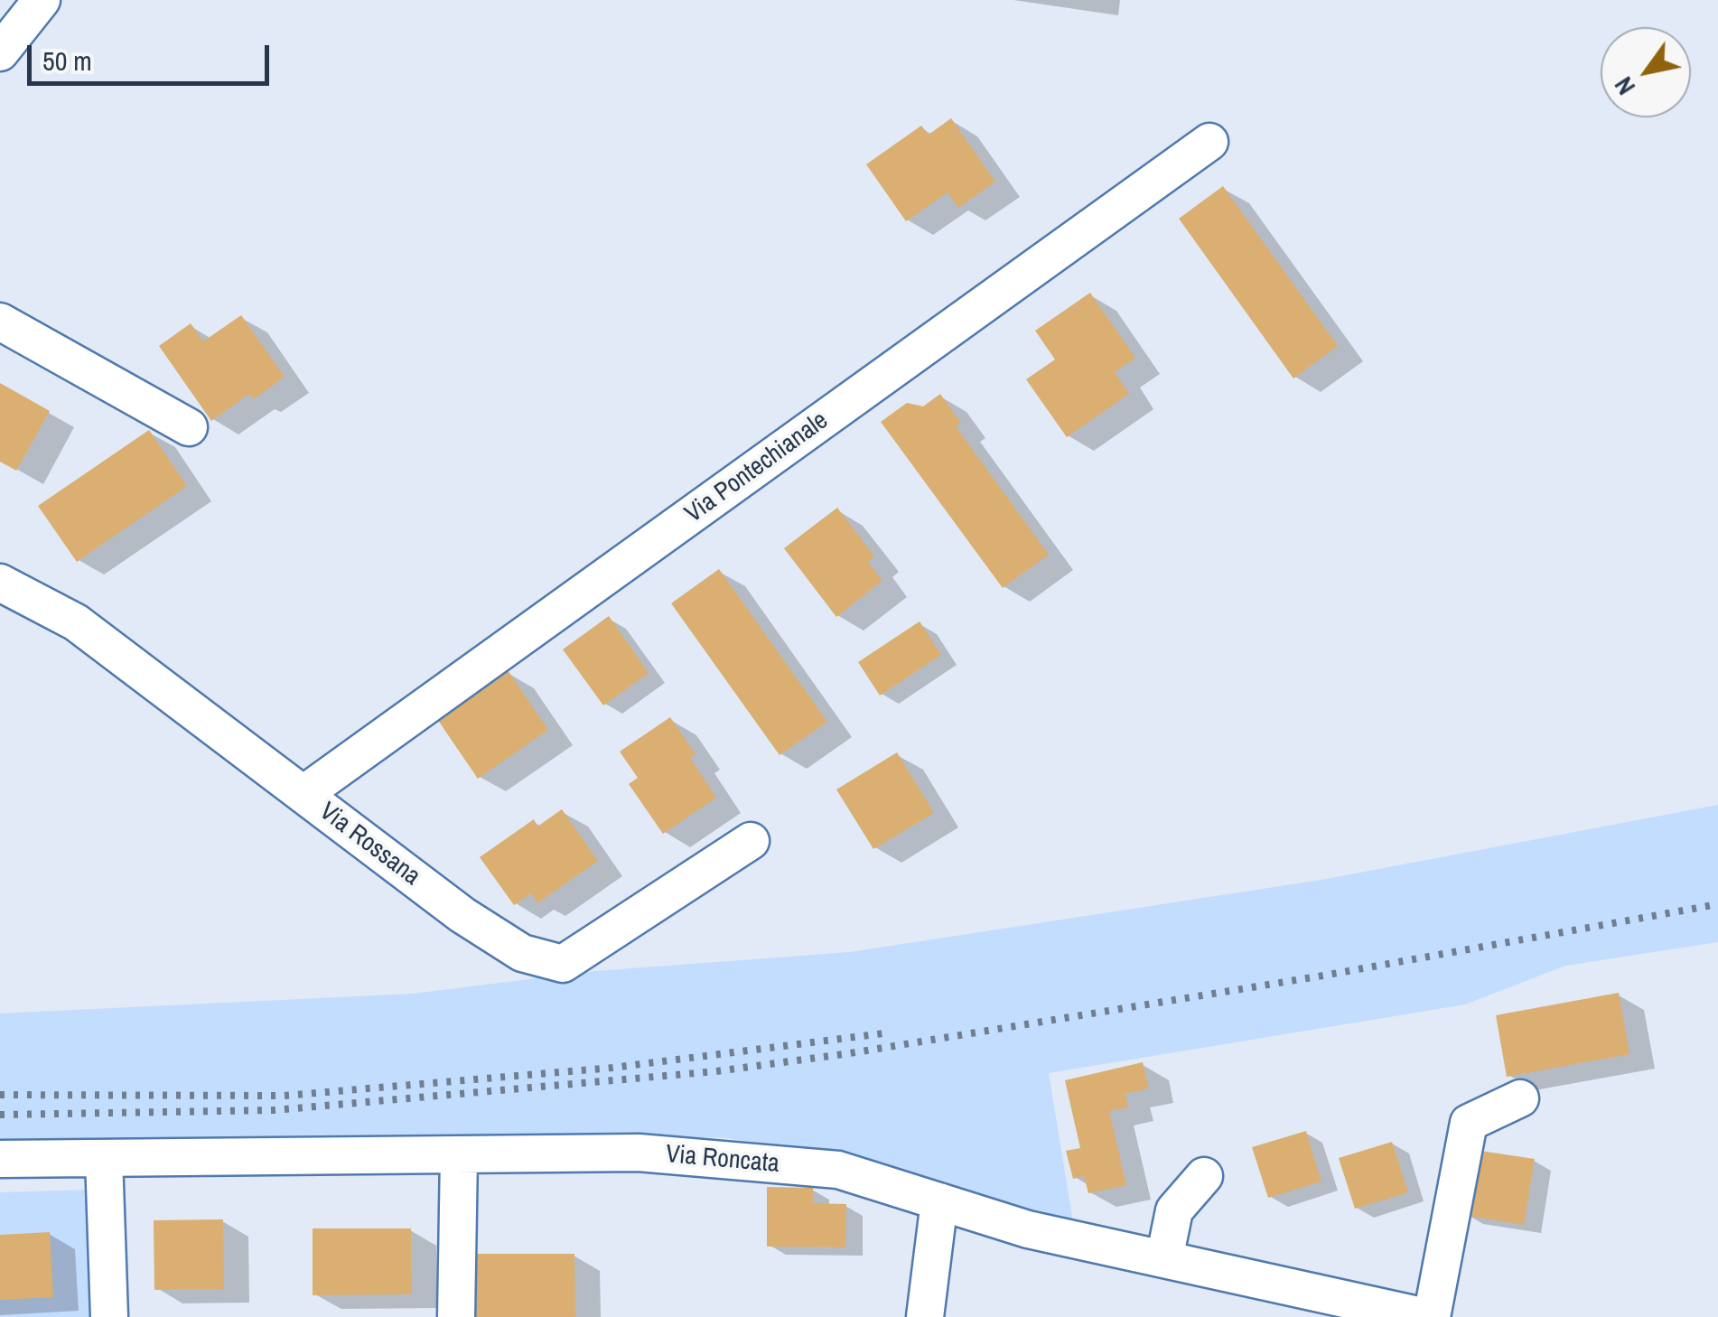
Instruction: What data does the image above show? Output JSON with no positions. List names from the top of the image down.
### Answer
{
  "streets": {
    "street": ["Via Pontechianale", "Via Rossana", "Via Roncata"]
  },
  "crossings": [
    ["Via Pontechianale", "Via Rossana"]
  ],
  "scale_bar": "50 m",
  "north": "bottom left"
}
